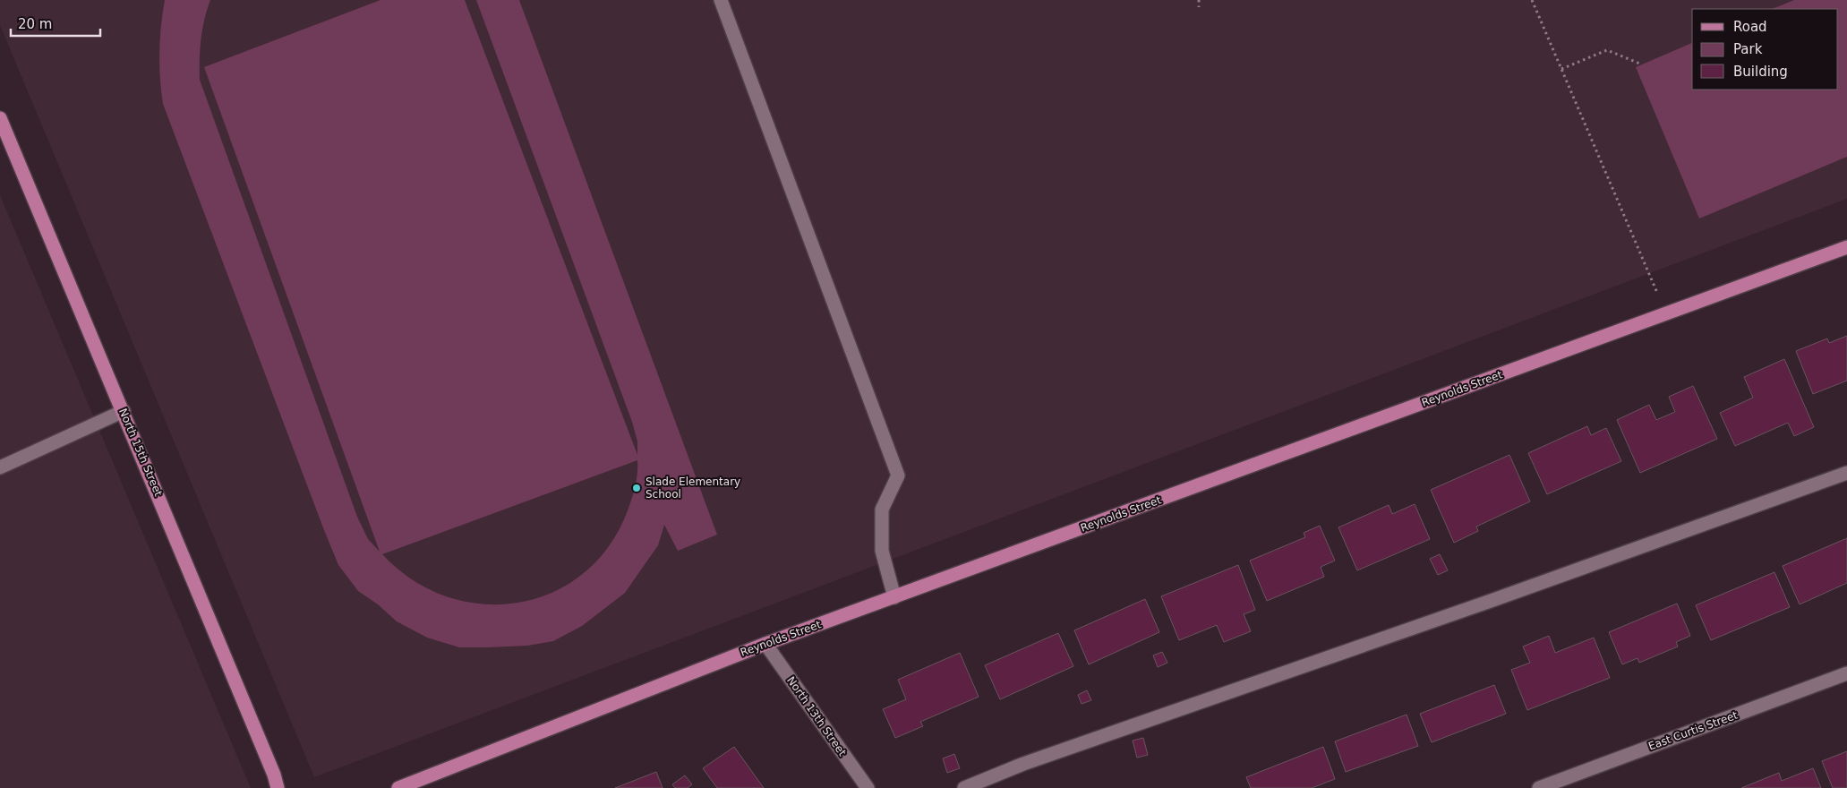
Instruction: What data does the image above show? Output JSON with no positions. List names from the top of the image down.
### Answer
{
  "streets": {
    "main road": ["Reynolds Street", "North 15th Street"],
    "street": ["North 13th Street", "East Curtis Street"]
  },
  "crossings": [
    ["Reynolds Street", "North 13th Street"]
  ],
  "places": ["Slade Elementary School"],
  "legend": ["Road", "Park", "Building"],
  "scale_bar": "20 m"
}
